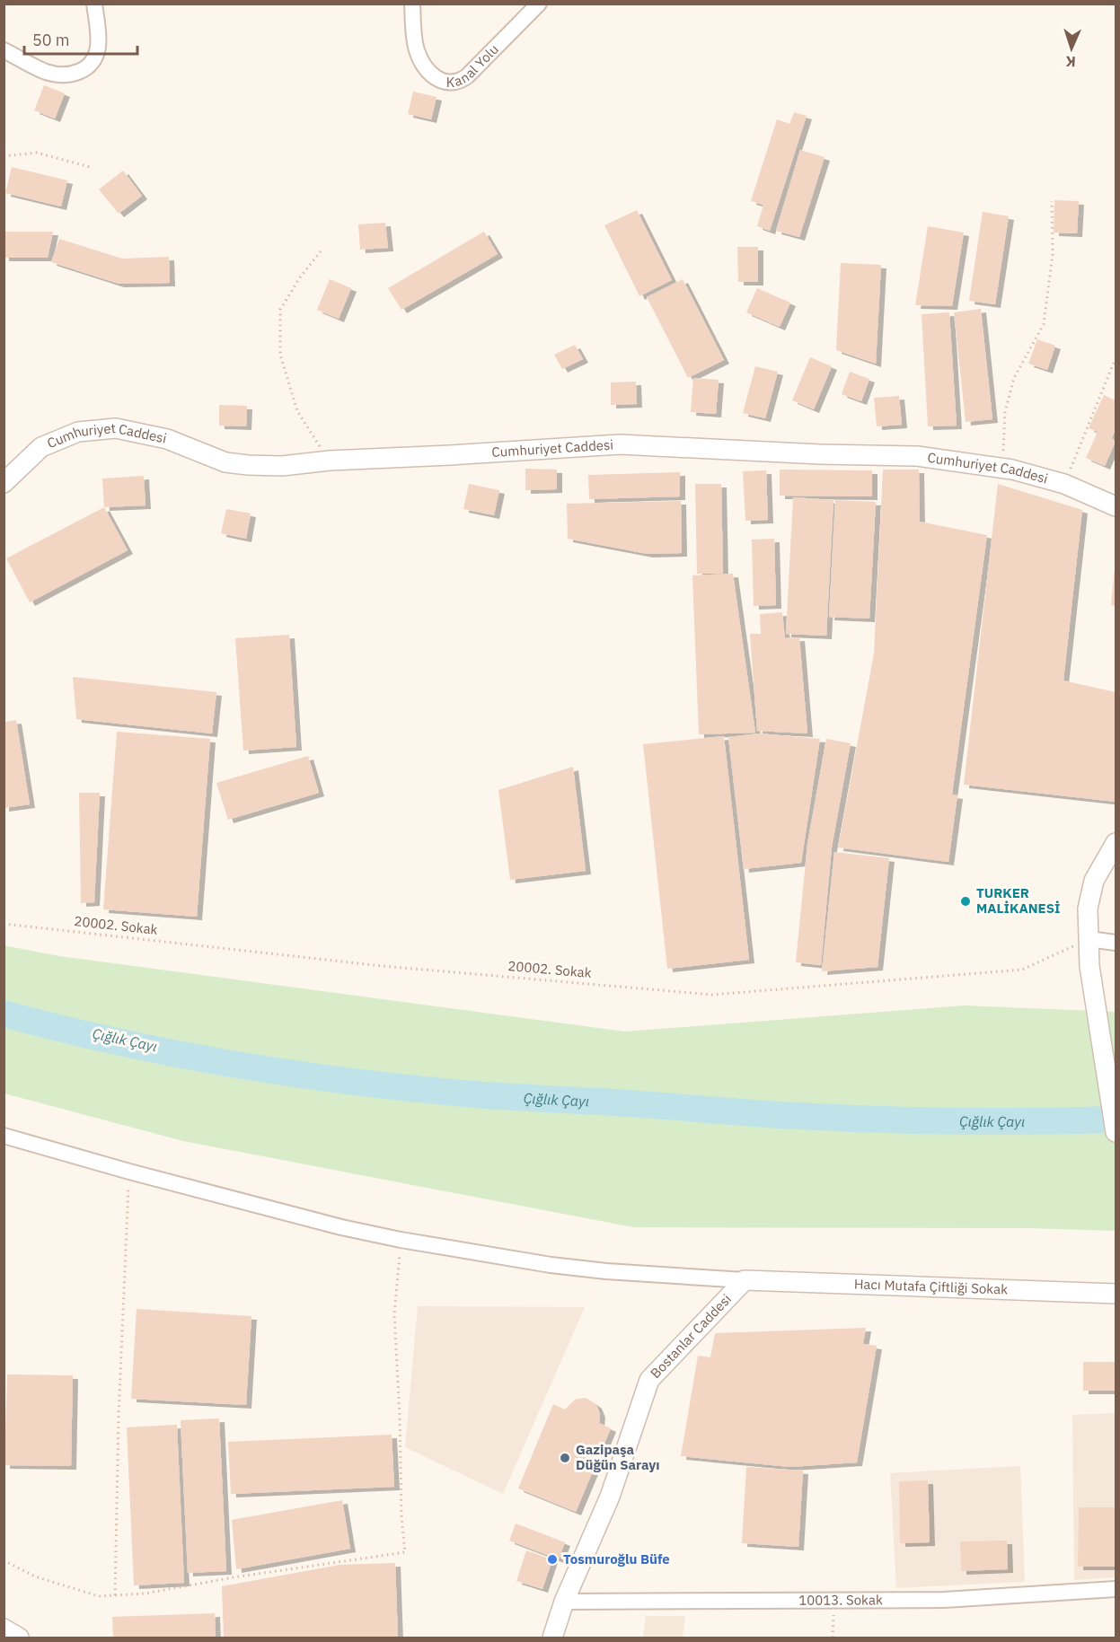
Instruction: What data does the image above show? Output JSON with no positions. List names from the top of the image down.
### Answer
{
  "streets": {
    "street": [
      "Kanal Yolu",
      "Cumhuriyet Caddesi",
      "Hacı Mutafa Çiftliği Sokak",
      "Bostanlar Caddesi",
      "10013. Sokak"
    ],
    "path": ["20002. Sokak"]
  },
  "crossings": [
    ["Hacı Mutafa Çiftliği Sokak", "Bostanlar Caddesi"],
    ["Bostanlar Caddesi", "10013. Sokak"]
  ],
  "water": ["Çığlık Çayı"],
  "places": ["TURKER MALİKANESİ", "Gazipaşa Düğün Sarayı", "Tosmuroğlu Büfe"],
  "scale_bar": "50 m",
  "north": "bottom"
}
